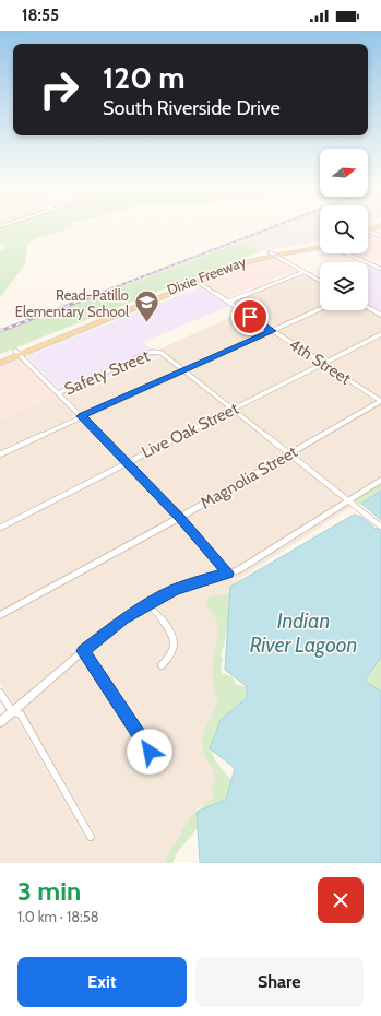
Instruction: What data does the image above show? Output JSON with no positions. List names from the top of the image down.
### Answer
{
  "streets": {
    "main road": ["Dixie Freeway"],
    "street": [
      "4th Street",
      "Safety Street",
      "Live Oak Street",
      "Magnolia Street"
    ]
  },
  "crossings": [
    ["Dixie Freeway", "4th Street"],
    ["4th Street", "Live Oak Street"],
    ["4th Street", "Magnolia Street"]
  ],
  "water": ["Indian River Lagoon"],
  "places": {
    "school or university": ["Read-Patillo Elementary School"]
  },
  "north": "right",
  "page": {
    "status": "18:55",
    "turn": ["120 m", "South Riverside Drive"],
    "heading": ["3 min", "1.0 km · 18:58"],
    "buttons": ["Exit", "Share"]
  }
}
